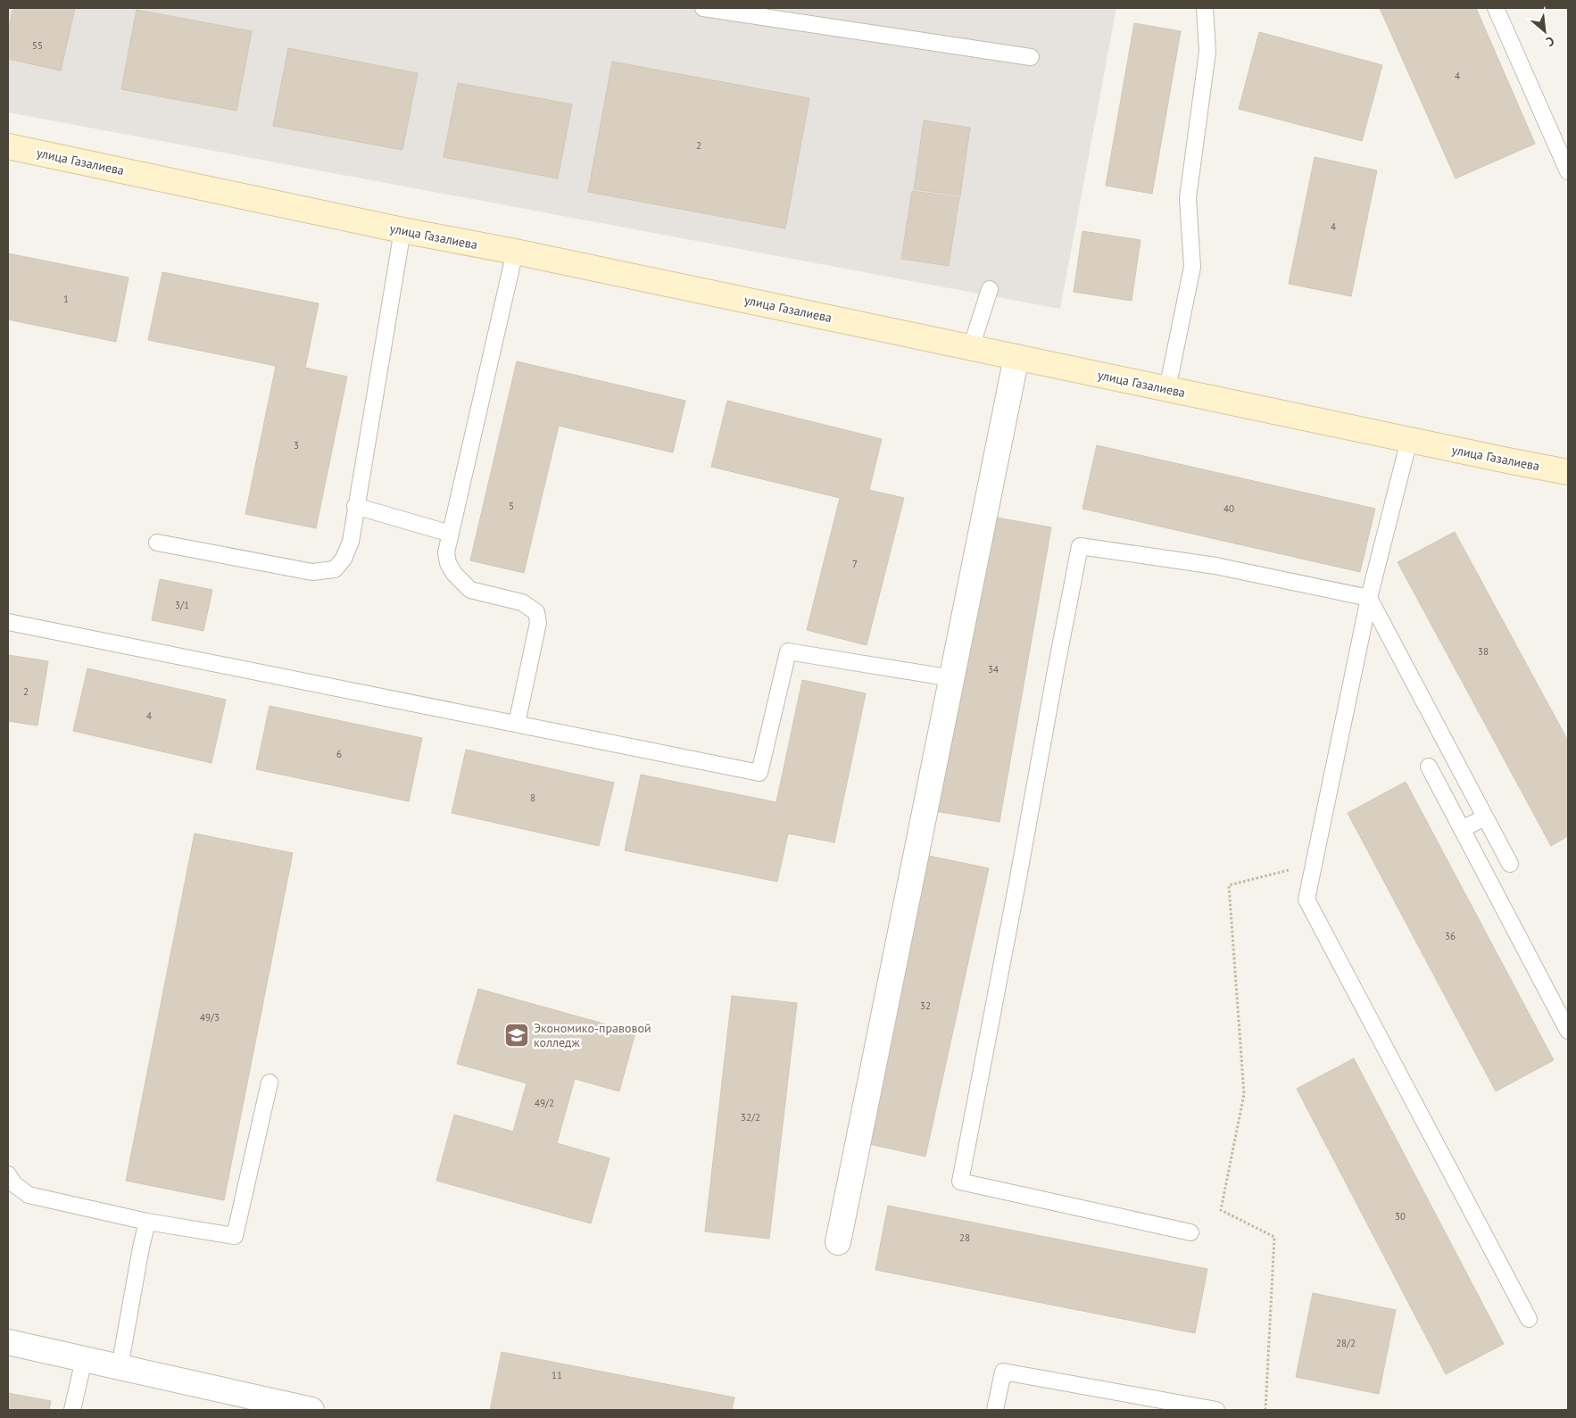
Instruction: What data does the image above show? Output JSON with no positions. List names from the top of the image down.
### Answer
{
  "streets": {
    "main road": ["улица Газалиева"]
  },
  "places": {
    "school or university": ["Экономико-правовой колледж"]
  },
  "house_numbers": [
    "55",
    "4",
    "2",
    "4",
    "1",
    "3",
    "5",
    "40",
    "7",
    "3/1",
    "38",
    "34",
    "2",
    "4",
    "6",
    "8",
    "36",
    "32",
    "49/3",
    "49/2",
    "32/2",
    "30",
    "28",
    "28/2",
    "11"
  ],
  "north": "bottom right"
}
